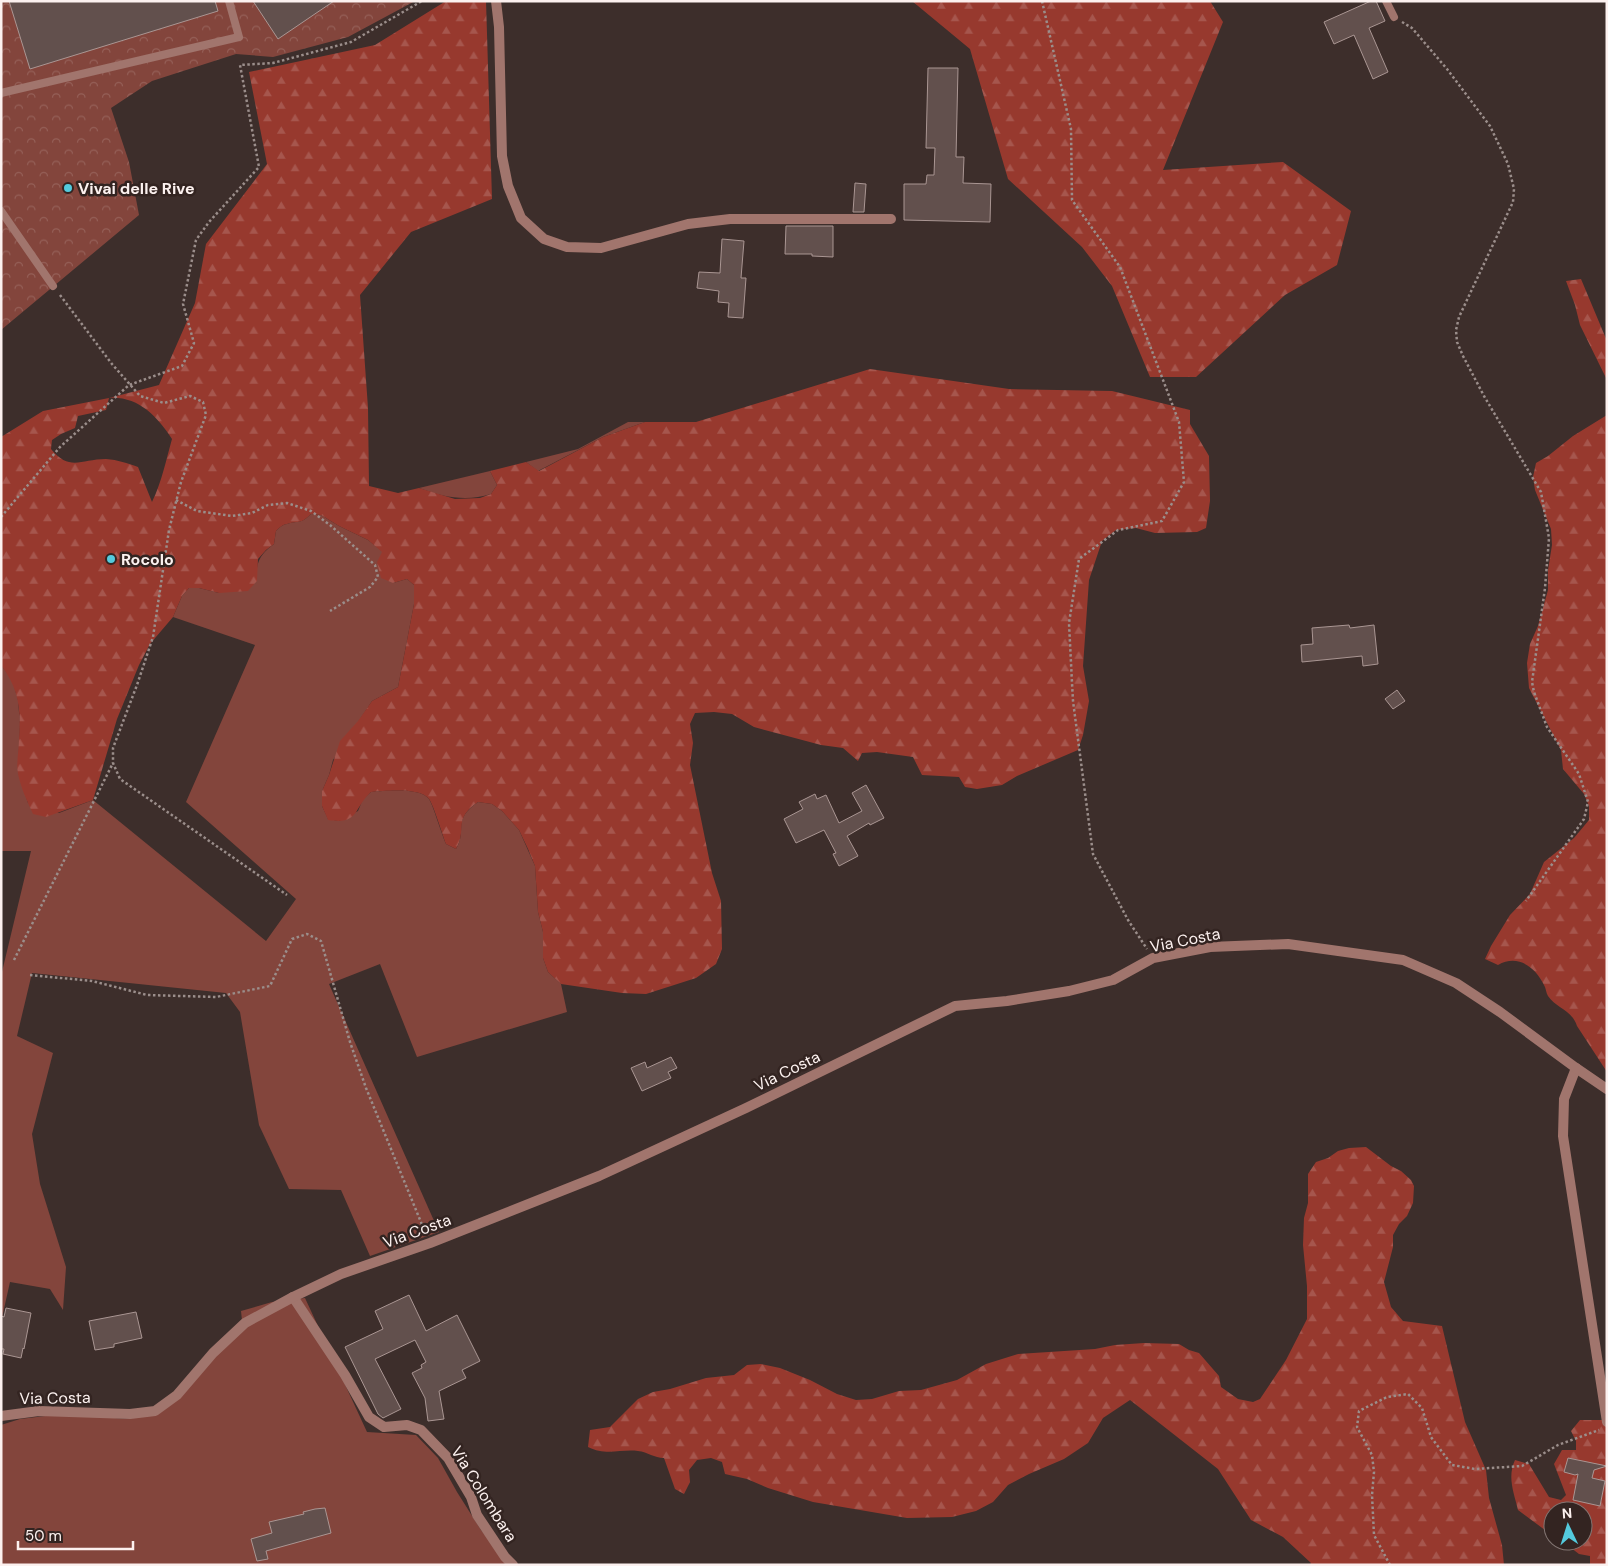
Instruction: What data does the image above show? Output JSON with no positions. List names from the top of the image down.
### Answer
{
  "streets": {
    "street": ["Via Costa", "Via Colombara"]
  },
  "crossings": [
    ["Via Costa", "Via Colombara"]
  ],
  "places": ["Vivai delle Rive", "Rocolo"],
  "scale_bar": "50 m",
  "north": "top"
}
